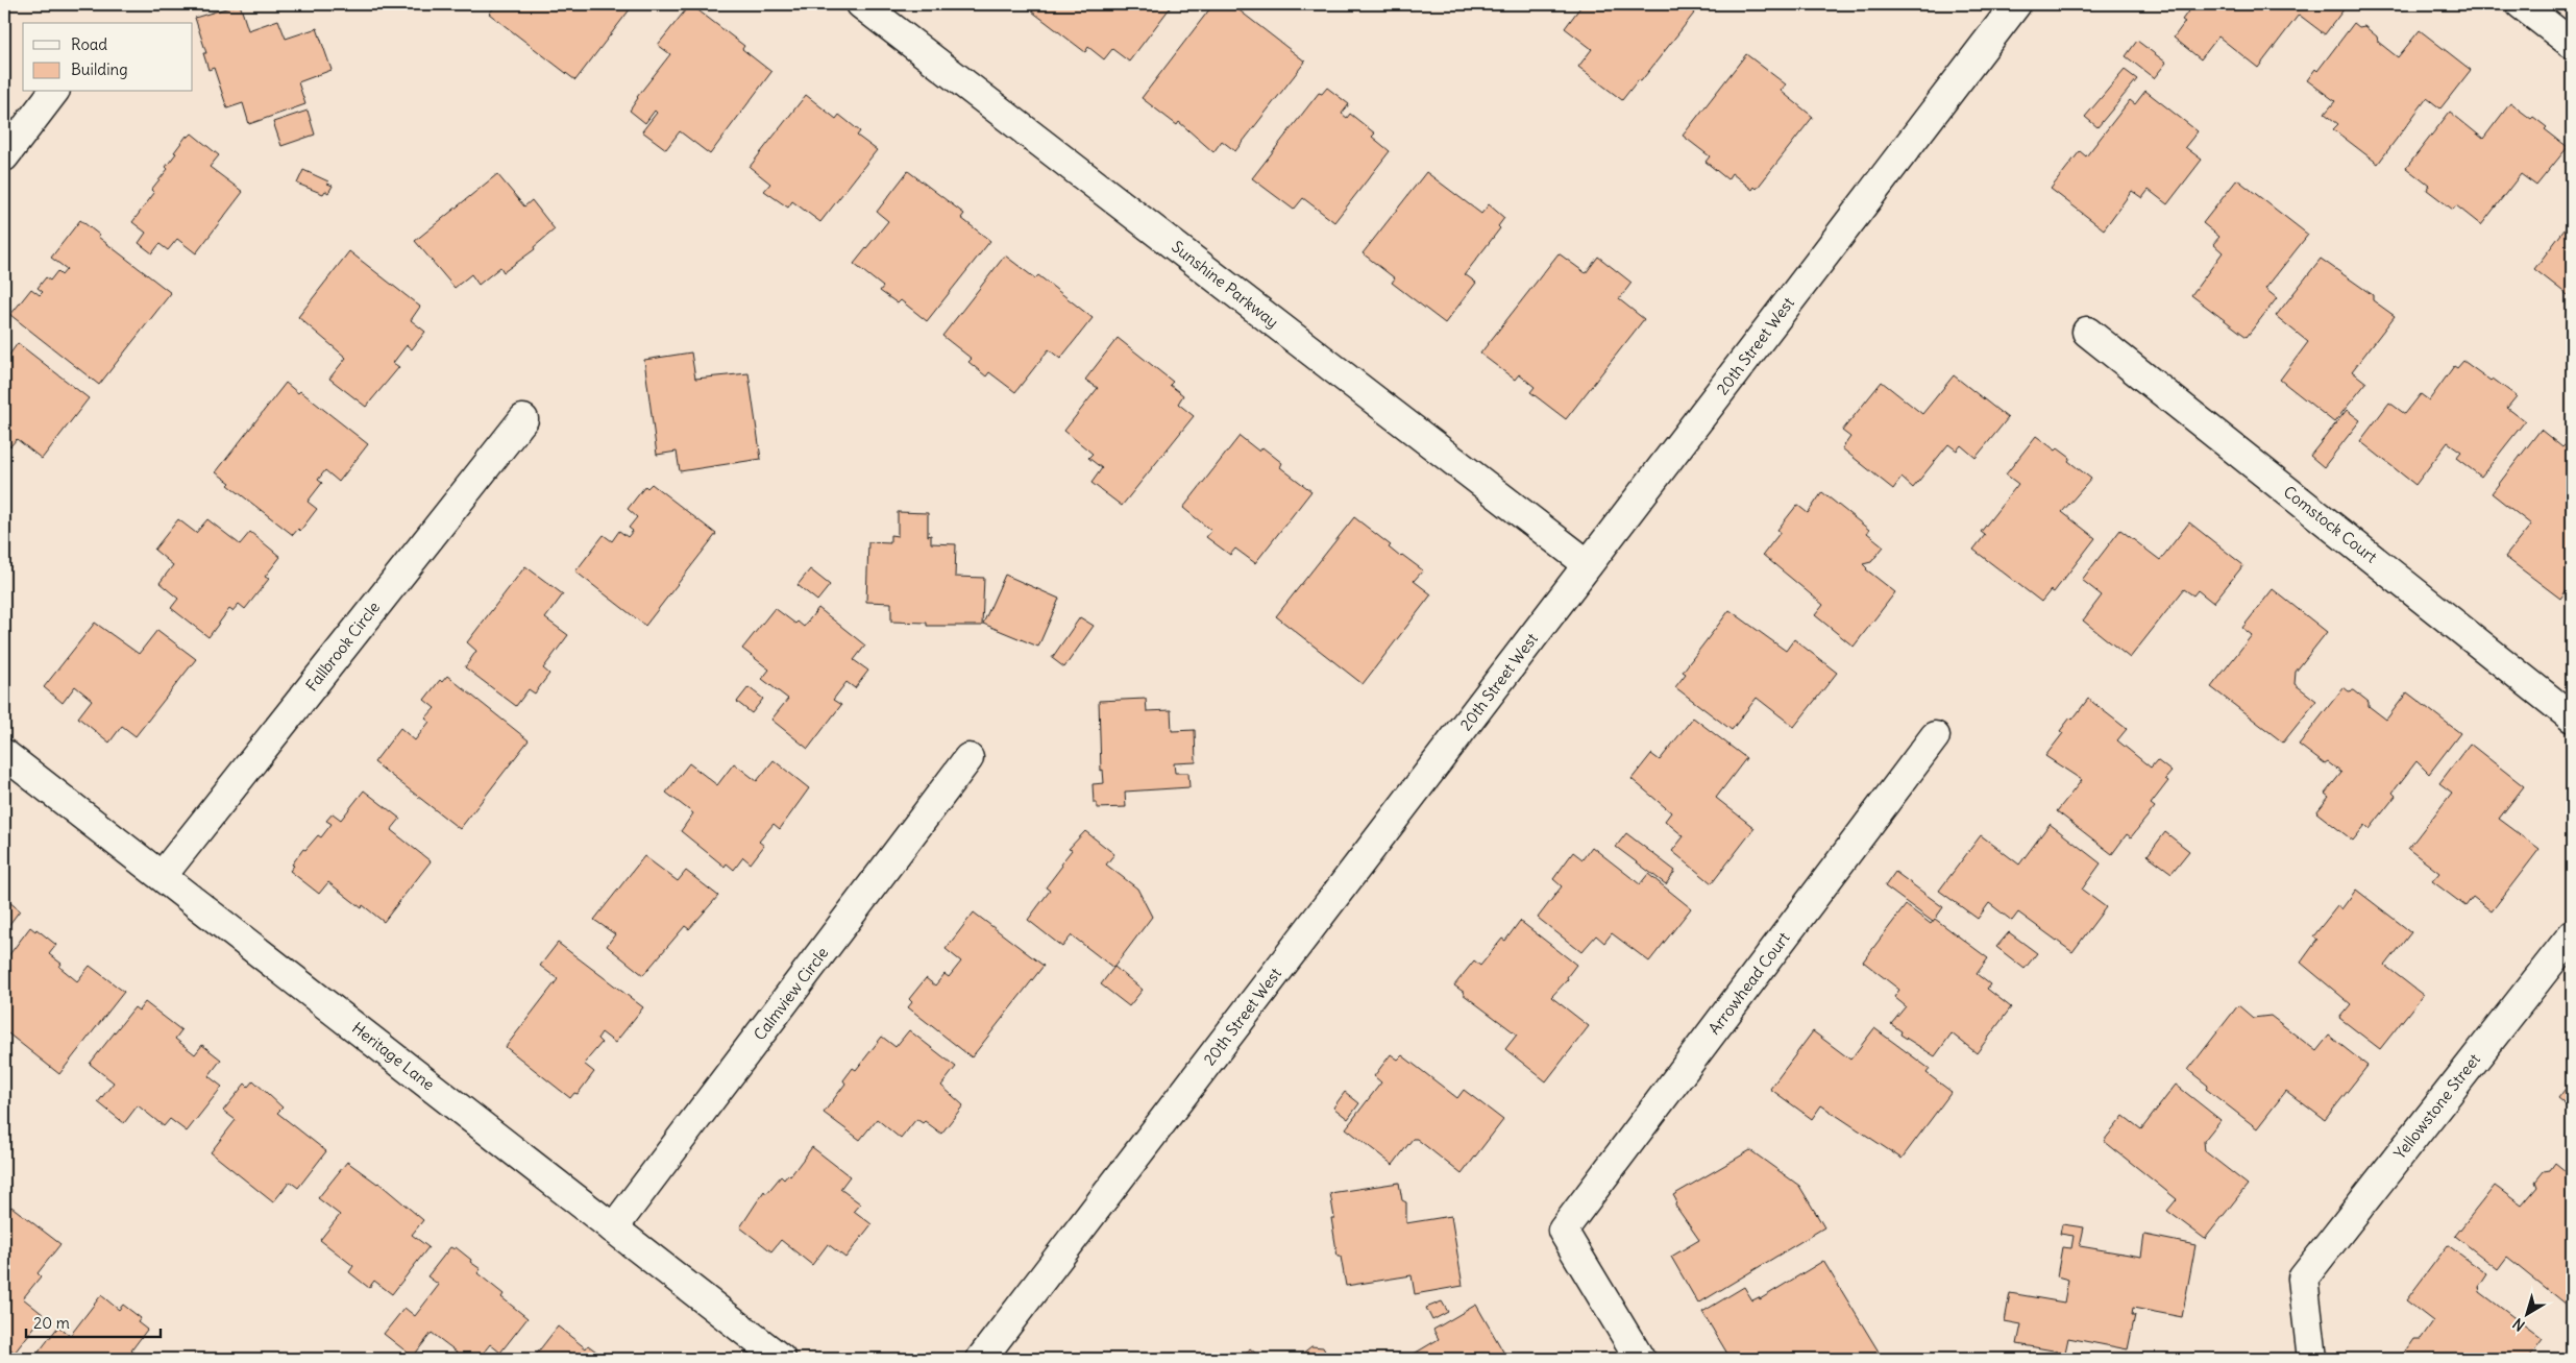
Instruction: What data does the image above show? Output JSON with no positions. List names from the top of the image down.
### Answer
{
  "streets": {
    "street": [
      "Sunshine Parkway",
      "20th Street West",
      "Comstock Court",
      "Fallbrook Circle",
      "Arrowhead Court",
      "Calmview Circle",
      "Heritage Lane",
      "Yellowstone Street"
    ]
  },
  "crossings": [
    ["Sunshine Parkway", "20th Street West"],
    ["Fallbrook Circle", "Heritage Lane"],
    ["Calmview Circle", "Heritage Lane"]
  ],
  "legend": ["Road", "Building"],
  "scale_bar": "20 m",
  "north": "bottom left"
}
